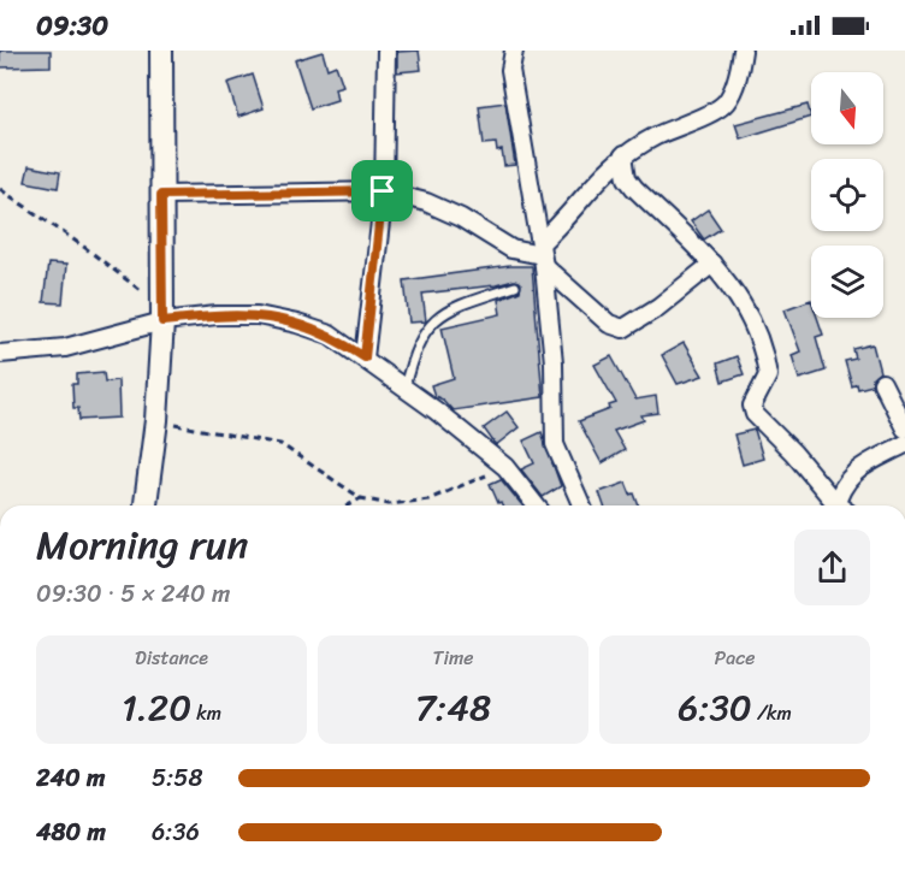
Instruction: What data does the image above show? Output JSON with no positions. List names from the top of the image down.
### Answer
{
  "north": "bottom",
  "page": {
    "status": "09:30",
    "heading": ["Morning run", "09:30 · 5 × 240 m"],
    "stats": [
      ["Distance", "1.20 km"],
      ["Time", "7:48"],
      ["Pace", "6:30 /km"]
    ],
    "list": [
      {
        "name": "240 m",
        "note": "5:58"
      },
      {
        "name": "480 m",
        "note": "6:36"
      }
    ]
  }
}
